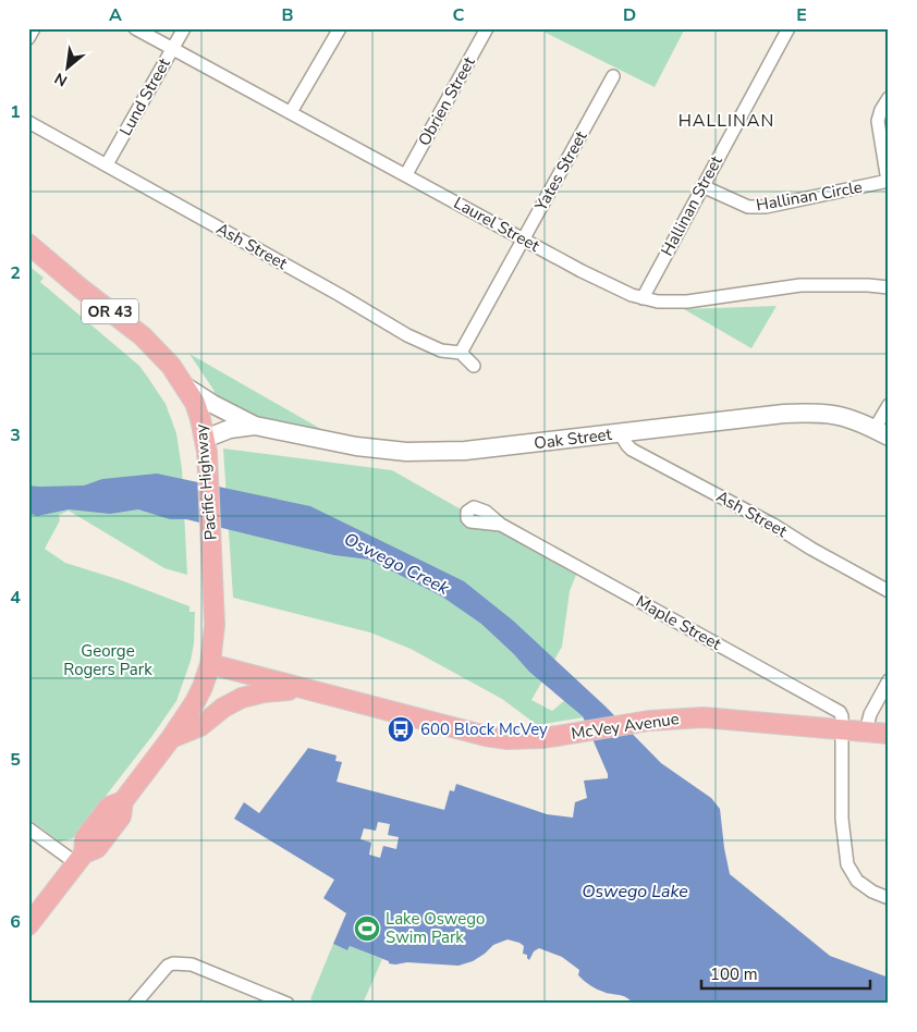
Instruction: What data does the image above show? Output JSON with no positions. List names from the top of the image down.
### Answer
{
  "streets": {
    "main road": ["OR 43", "Pacific Highway", "McVey Avenue"],
    "street": [
      "Lund Street",
      "Obrien Street",
      "Yates Street",
      "Hallinan Circle",
      "Hallinan Street",
      "Laurel Street",
      "Ash Street",
      "Oak Street",
      "Maple Street"
    ]
  },
  "crossings": [
    ["Lund Street", "Laurel Street"],
    ["Lund Street", "Ash Street"],
    ["Obrien Street", "Laurel Street"],
    ["Yates Street", "Laurel Street"],
    ["Yates Street", "Ash Street"],
    ["Hallinan Circle", "Hallinan Street"],
    ["Hallinan Street", "Laurel Street"],
    ["Ash Street", "Oak Street"],
    ["OR 43", "Pacific Highway"],
    ["OR 43", "McVey Avenue"],
    ["Oak Street", "Pacific Highway"],
    ["Pacific Highway", "McVey Avenue"],
    ["Maple Street", "McVey Avenue"]
  ],
  "districts": ["HALLINAN"],
  "water": ["Oswego Creek", "Oswego Lake"],
  "parks": ["George Rogers Park"],
  "places": {
    "bus stop": ["600 Block McVey"],
    "sports": ["Lake Oswego Swim Park"]
  },
  "scale_bar": "100 m",
  "north": "bottom left",
  "grid": {
    "columns": [
      "A",
      "B",
      "C",
      "D",
      "E"
    ],
    "rows": [
      "1",
      "2",
      "3",
      "4",
      "5",
      "6"
    ]
  }
}
